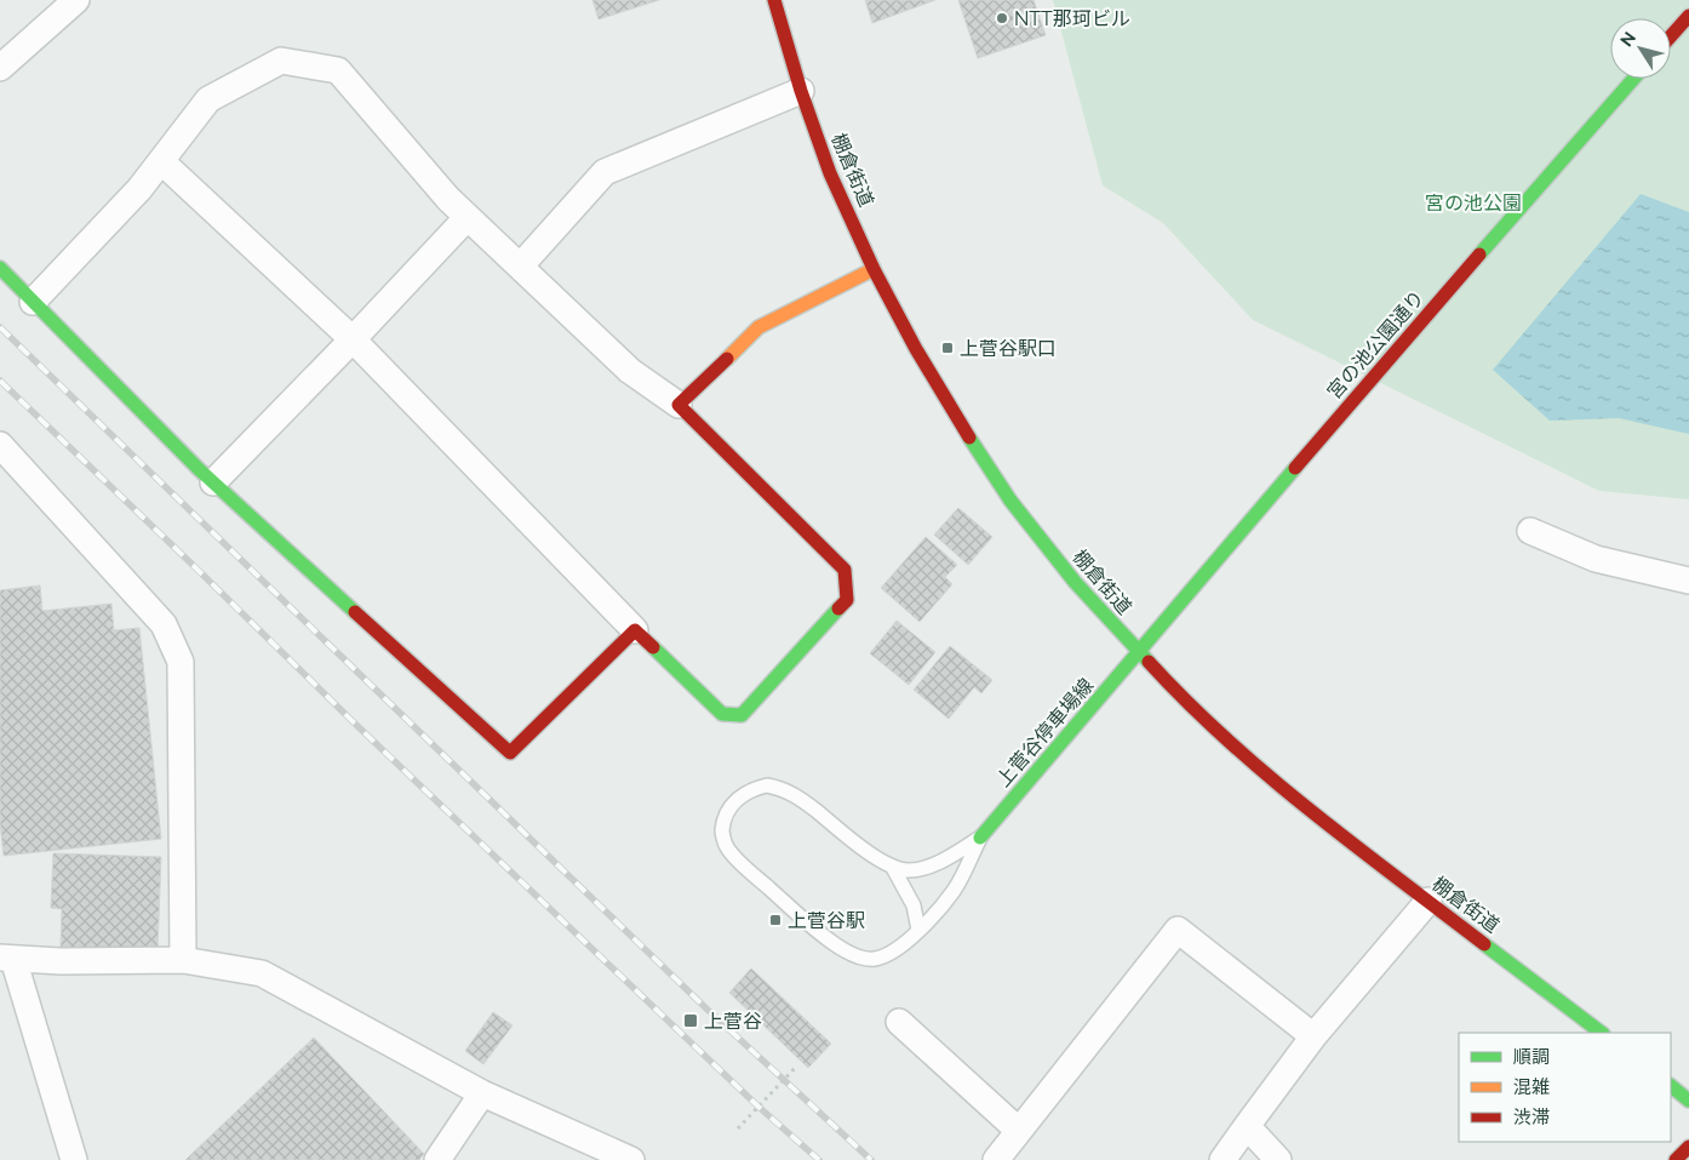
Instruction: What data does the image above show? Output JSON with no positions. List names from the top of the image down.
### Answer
{
  "streets": {
    "street": ["棚倉街道", "宮の池公園通り", "上菅谷停車場線"]
  },
  "crossings": [
    ["棚倉街道", "宮の池公園通り"],
    ["棚倉街道", "上菅谷停車場線"],
    ["宮の池公園通り", "上菅谷停車場線"]
  ],
  "parks": ["宮の池公園"],
  "places": {
    "other": ["NTT那珂ビル"],
    "transit": ["上菅谷駅口", "上菅谷駅", "上菅谷"]
  },
  "legend": ["順調", "混雑", "渋滞"],
  "north": "top left"
}
